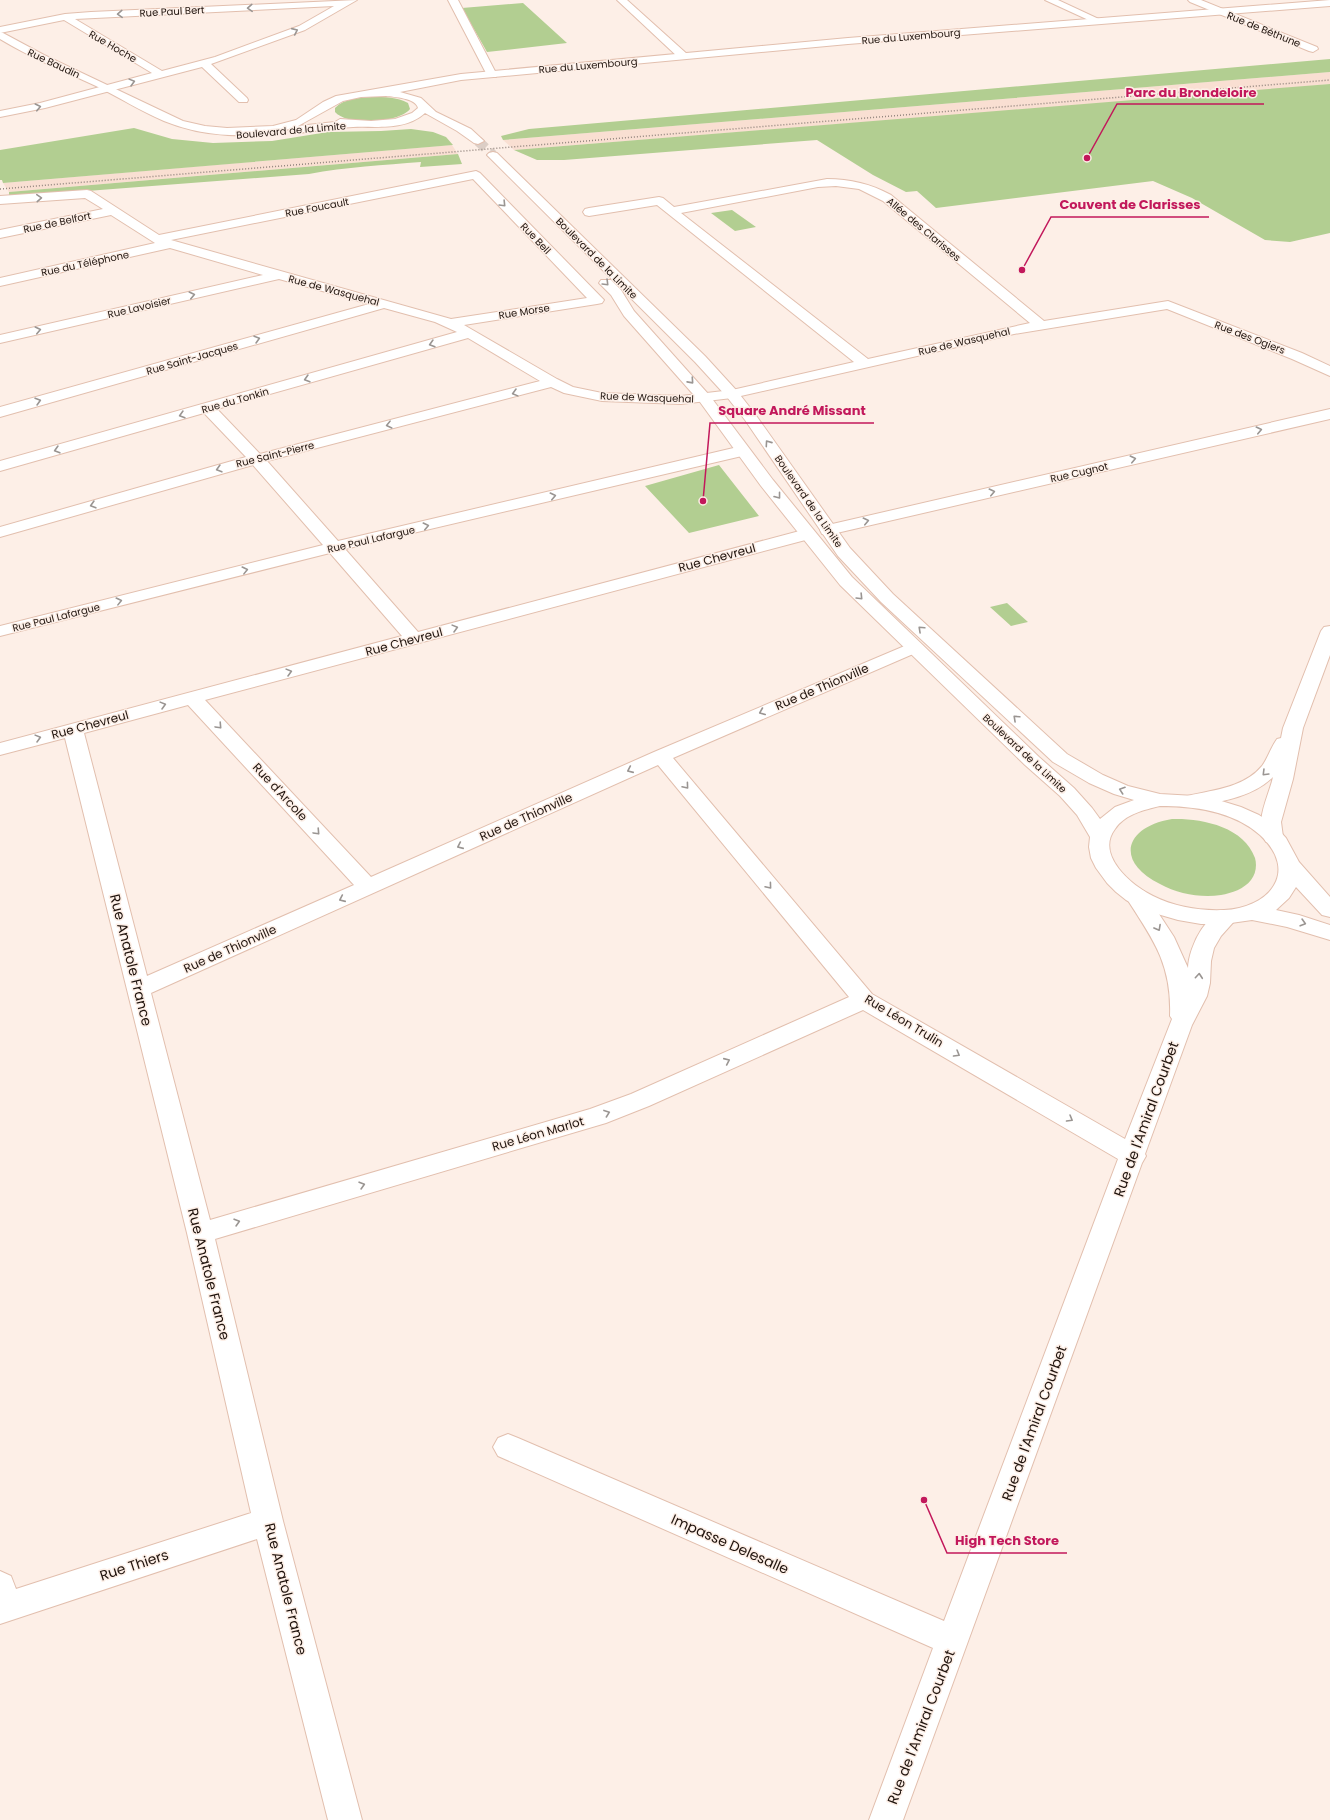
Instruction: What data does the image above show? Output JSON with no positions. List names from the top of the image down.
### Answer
{
  "streets": {
    "street": [
      "Rue Paul Bert",
      "Rue de Béthune",
      "Rue du Luxembourg",
      "Rue Hoche",
      "Rue Baudin",
      "Boulevard de la Limite",
      "Rue Foucault",
      "Rue de Belfort",
      "Allée des Clarisses",
      "Rue Bell",
      "Rue du Téléphone",
      "Rue de Wasquehal",
      "Rue Lavoisier",
      "Rue Morse",
      "Rue des Ogiers",
      "Rue Saint-Jacques",
      "Rue du Tonkin",
      "Rue Saint-Pierre",
      "Rue Cugnot",
      "Rue Paul Lafargue",
      "Rue Chevreul",
      "Rue de Thionville",
      "Rue d'Arcole",
      "Rue Anatole France",
      "Rue Léon Trulin",
      "Rue de l'Amiral Courbet",
      "Rue Léon Marlot",
      "Impasse Delesalle",
      "Rue Thiers"
    ]
  },
  "crossings": [
    ["Rue Paul Bert", "Rue Hoche"],
    ["Rue de Béthune", "Rue du Luxembourg"],
    ["Rue du Luxembourg", "Boulevard de la Limite"],
    ["Rue Baudin", "Boulevard de la Limite"],
    ["Boulevard de la Limite", "Rue de Wasquehal"],
    ["Boulevard de la Limite", "Rue Cugnot"],
    ["Boulevard de la Limite", "Rue Paul Lafargue"],
    ["Boulevard de la Limite", "Rue Chevreul"],
    ["Boulevard de la Limite", "Rue de Thionville"],
    ["Rue Foucault", "Rue Bell"],
    ["Rue Foucault", "Rue de Wasquehal"],
    ["Rue de Belfort", "Rue de Wasquehal"],
    ["Allée des Clarisses", "Rue de Wasquehal"],
    ["Rue Bell", "Rue Morse"],
    ["Rue du Téléphone", "Rue de Wasquehal"],
    ["Rue de Wasquehal", "Rue Lavoisier"],
    ["Rue de Wasquehal", "Rue Morse"],
    ["Rue de Wasquehal", "Rue des Ogiers"],
    ["Rue de Wasquehal", "Rue Saint-Jacques"],
    ["Rue de Wasquehal", "Rue du Tonkin"],
    ["Rue de Wasquehal", "Rue Saint-Pierre"],
    ["Rue Chevreul", "Rue d'Arcole"],
    ["Rue Chevreul", "Rue Anatole France"],
    ["Rue de Thionville", "Rue d'Arcole"],
    ["Rue de Thionville", "Rue Anatole France"],
    ["Rue de Thionville", "Rue Léon Trulin"],
    ["Rue Anatole France", "Rue Léon Marlot"],
    ["Rue Anatole France", "Rue Thiers"],
    ["Rue Léon Trulin", "Rue de l'Amiral Courbet"],
    ["Rue Léon Trulin", "Rue Léon Marlot"],
    ["Rue de l'Amiral Courbet", "Impasse Delesalle"]
  ],
  "one_way": [
    "Rue Bell",
    "Rue Lavoisier",
    "Rue Saint-Jacques",
    "Rue du Tonkin",
    "Rue Saint-Pierre",
    "Rue Cugnot",
    "Rue Paul Lafargue",
    "Rue Chevreul",
    "Rue de Thionville",
    "Rue d'Arcole",
    "Rue Léon Trulin",
    "Rue Léon Marlot"
  ],
  "places": [
    "Parc du Brondeloire",
    "Couvent de Clarisses",
    "Square André Missant",
    "High Tech Store"
  ]
}
